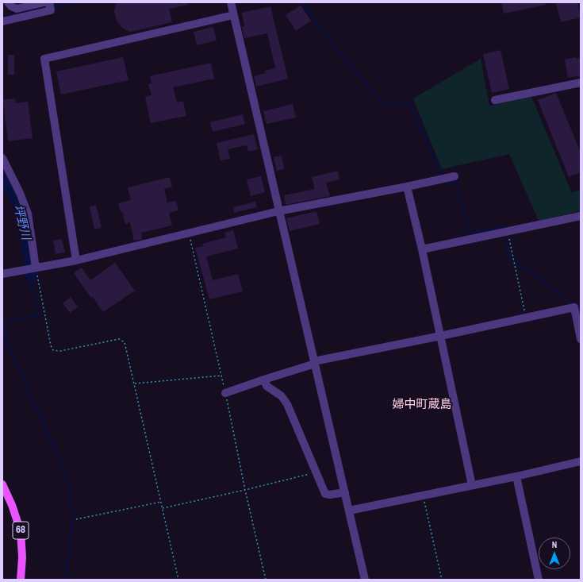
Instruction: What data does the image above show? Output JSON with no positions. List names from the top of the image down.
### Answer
{
  "streets": {
    "main road": ["68"]
  },
  "districts": ["婦中町蔵島"],
  "water": ["坪野川"],
  "north": "top"
}
